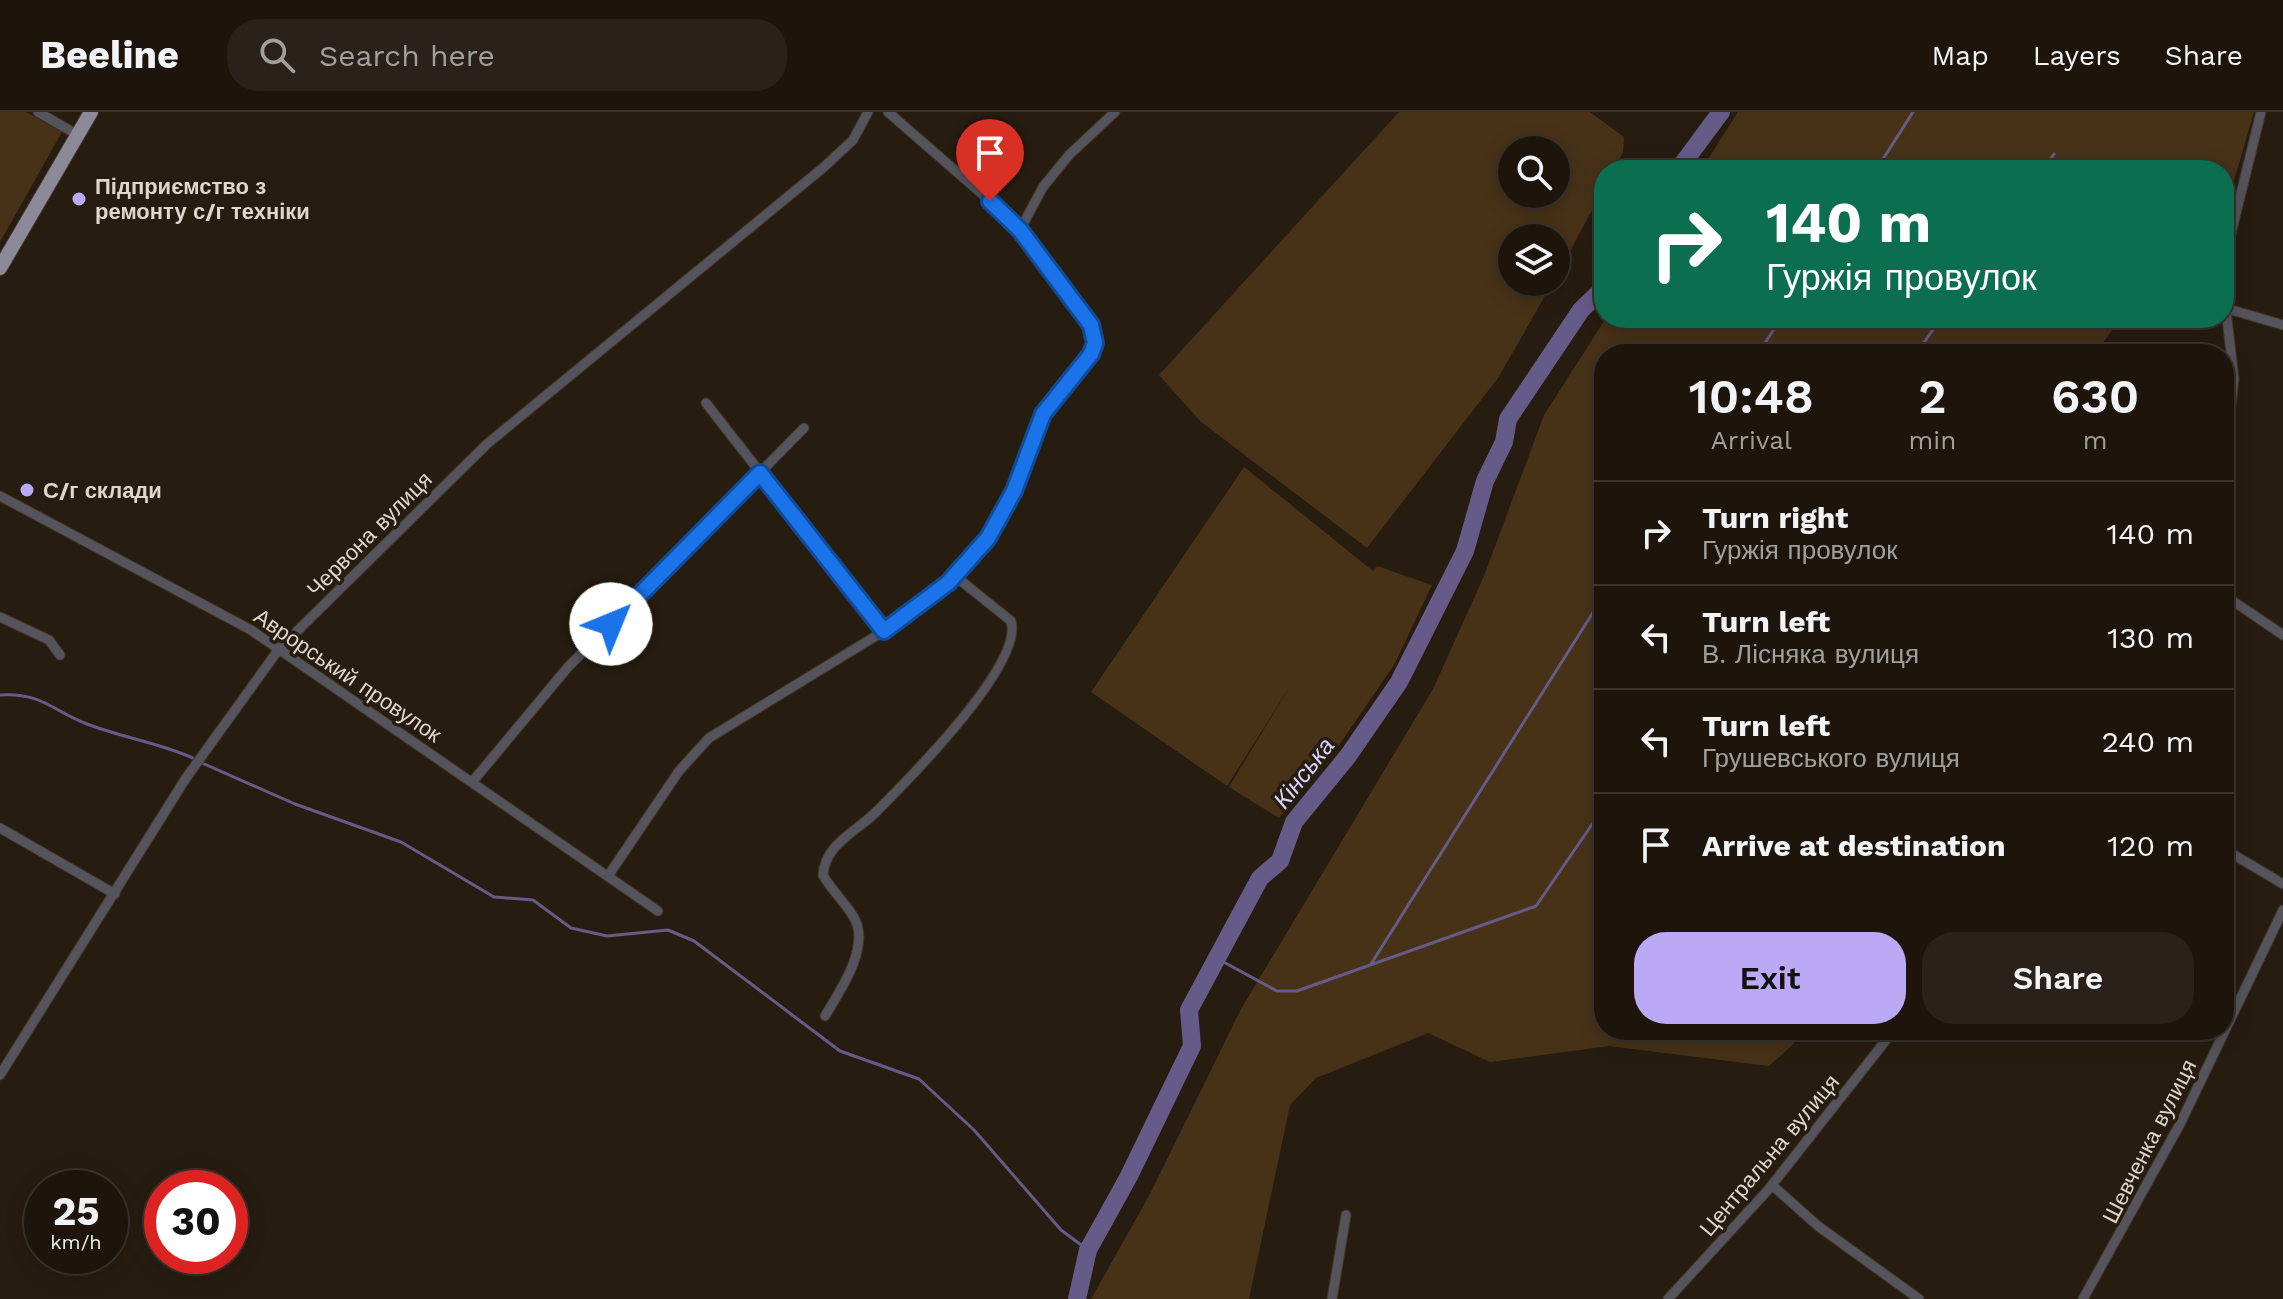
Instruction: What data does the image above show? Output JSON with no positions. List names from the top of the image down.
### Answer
{
  "streets": {
    "street": [
      "Червона вулиця",
      "Аврорський провулок",
      "Шевченка вулиця",
      "Центральна вулиця"
    ]
  },
  "crossings": [
    ["Червона вулиця", "Аврорський провулок"]
  ],
  "water": ["Кінська"],
  "places": ["Підприємство з ремонту с/г техніки", "С/г склади"],
  "page": {
    "header": "Beeline",
    "search": "Search here",
    "nav": ["Map", "Layers", "Share"],
    "turn": ["140 m", "Гуржія провулок"],
    "eta": [
      "10:48",
      "Arrival",
      "2",
      "min",
      "630",
      "m"
    ],
    "list": [
      {
        "name": "Turn right",
        "note": "Гуржія провулок",
        "value": "140 m"
      },
      {
        "name": "Turn left",
        "note": "В. Лісняка вулиця",
        "value": "130 m"
      },
      {
        "name": "Turn left",
        "note": "Грушевського вулиця",
        "value": "240 m"
      },
      {
        "name": "Arrive at destination",
        "value": "120 m"
      }
    ],
    "buttons": ["Exit", "Share"],
    "speed": "25 km/h",
    "limit": "30"
  }
}
